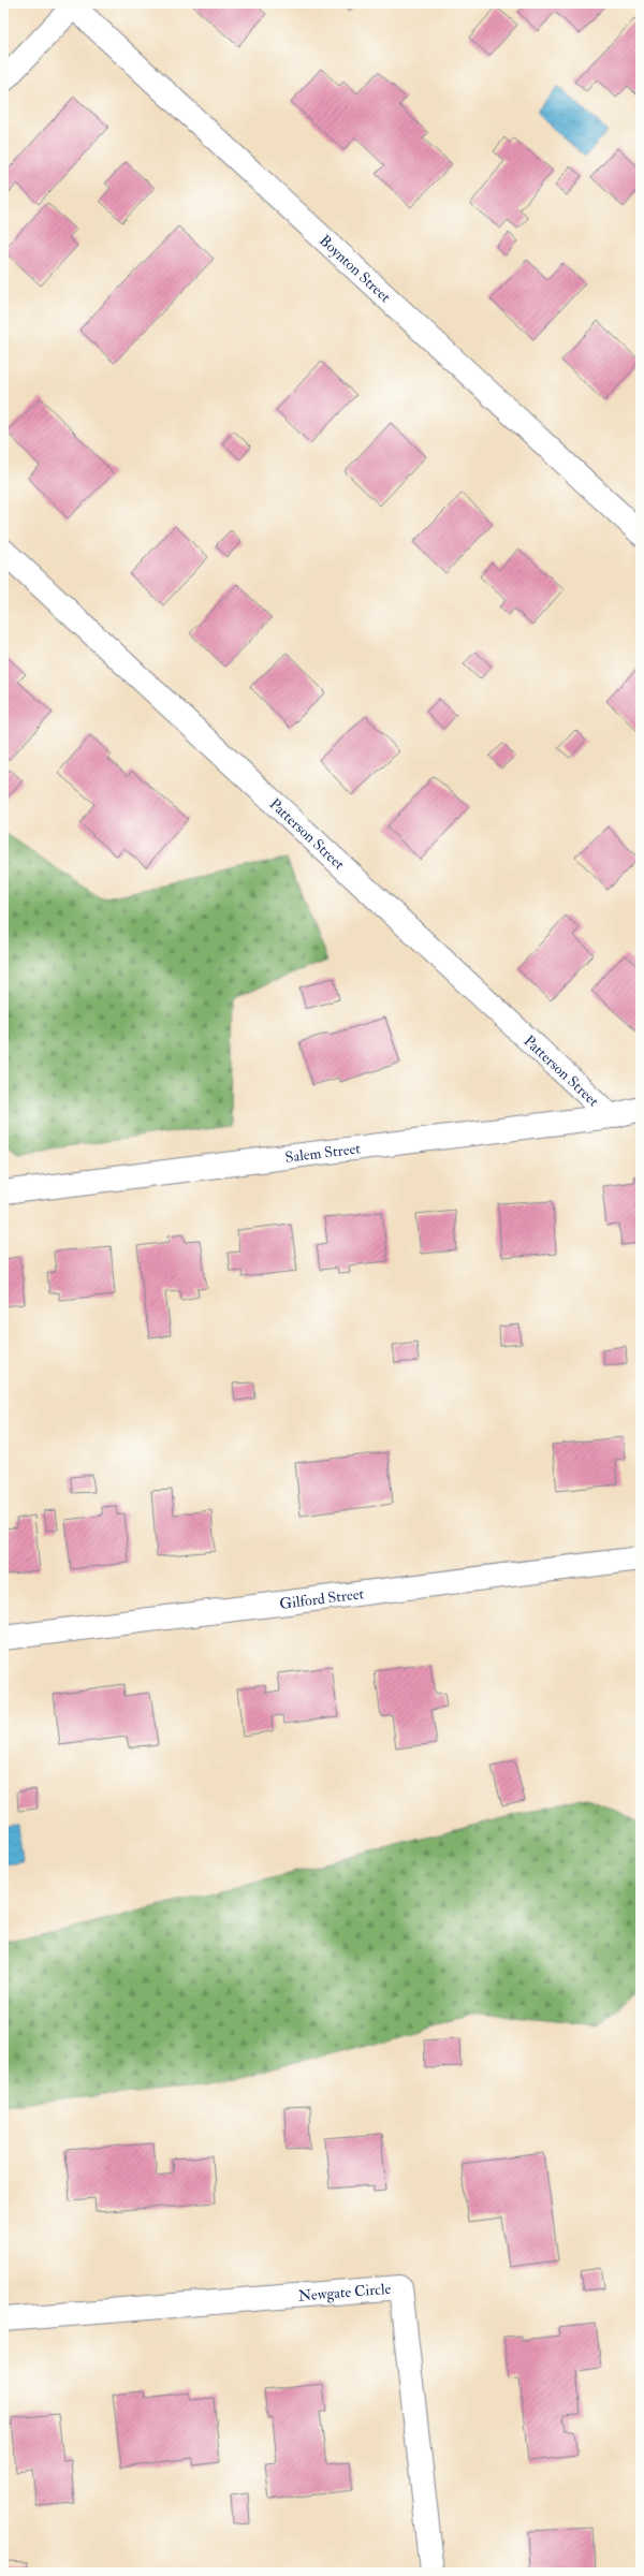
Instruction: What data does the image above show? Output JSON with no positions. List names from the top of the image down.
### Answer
{
  "streets": {
    "street": [
      "Boynton Street",
      "Patterson Street",
      "Salem Street",
      "Gilford Street",
      "Newgate Circle"
    ]
  },
  "crossings": [
    ["Patterson Street", "Salem Street"]
  ]
}
